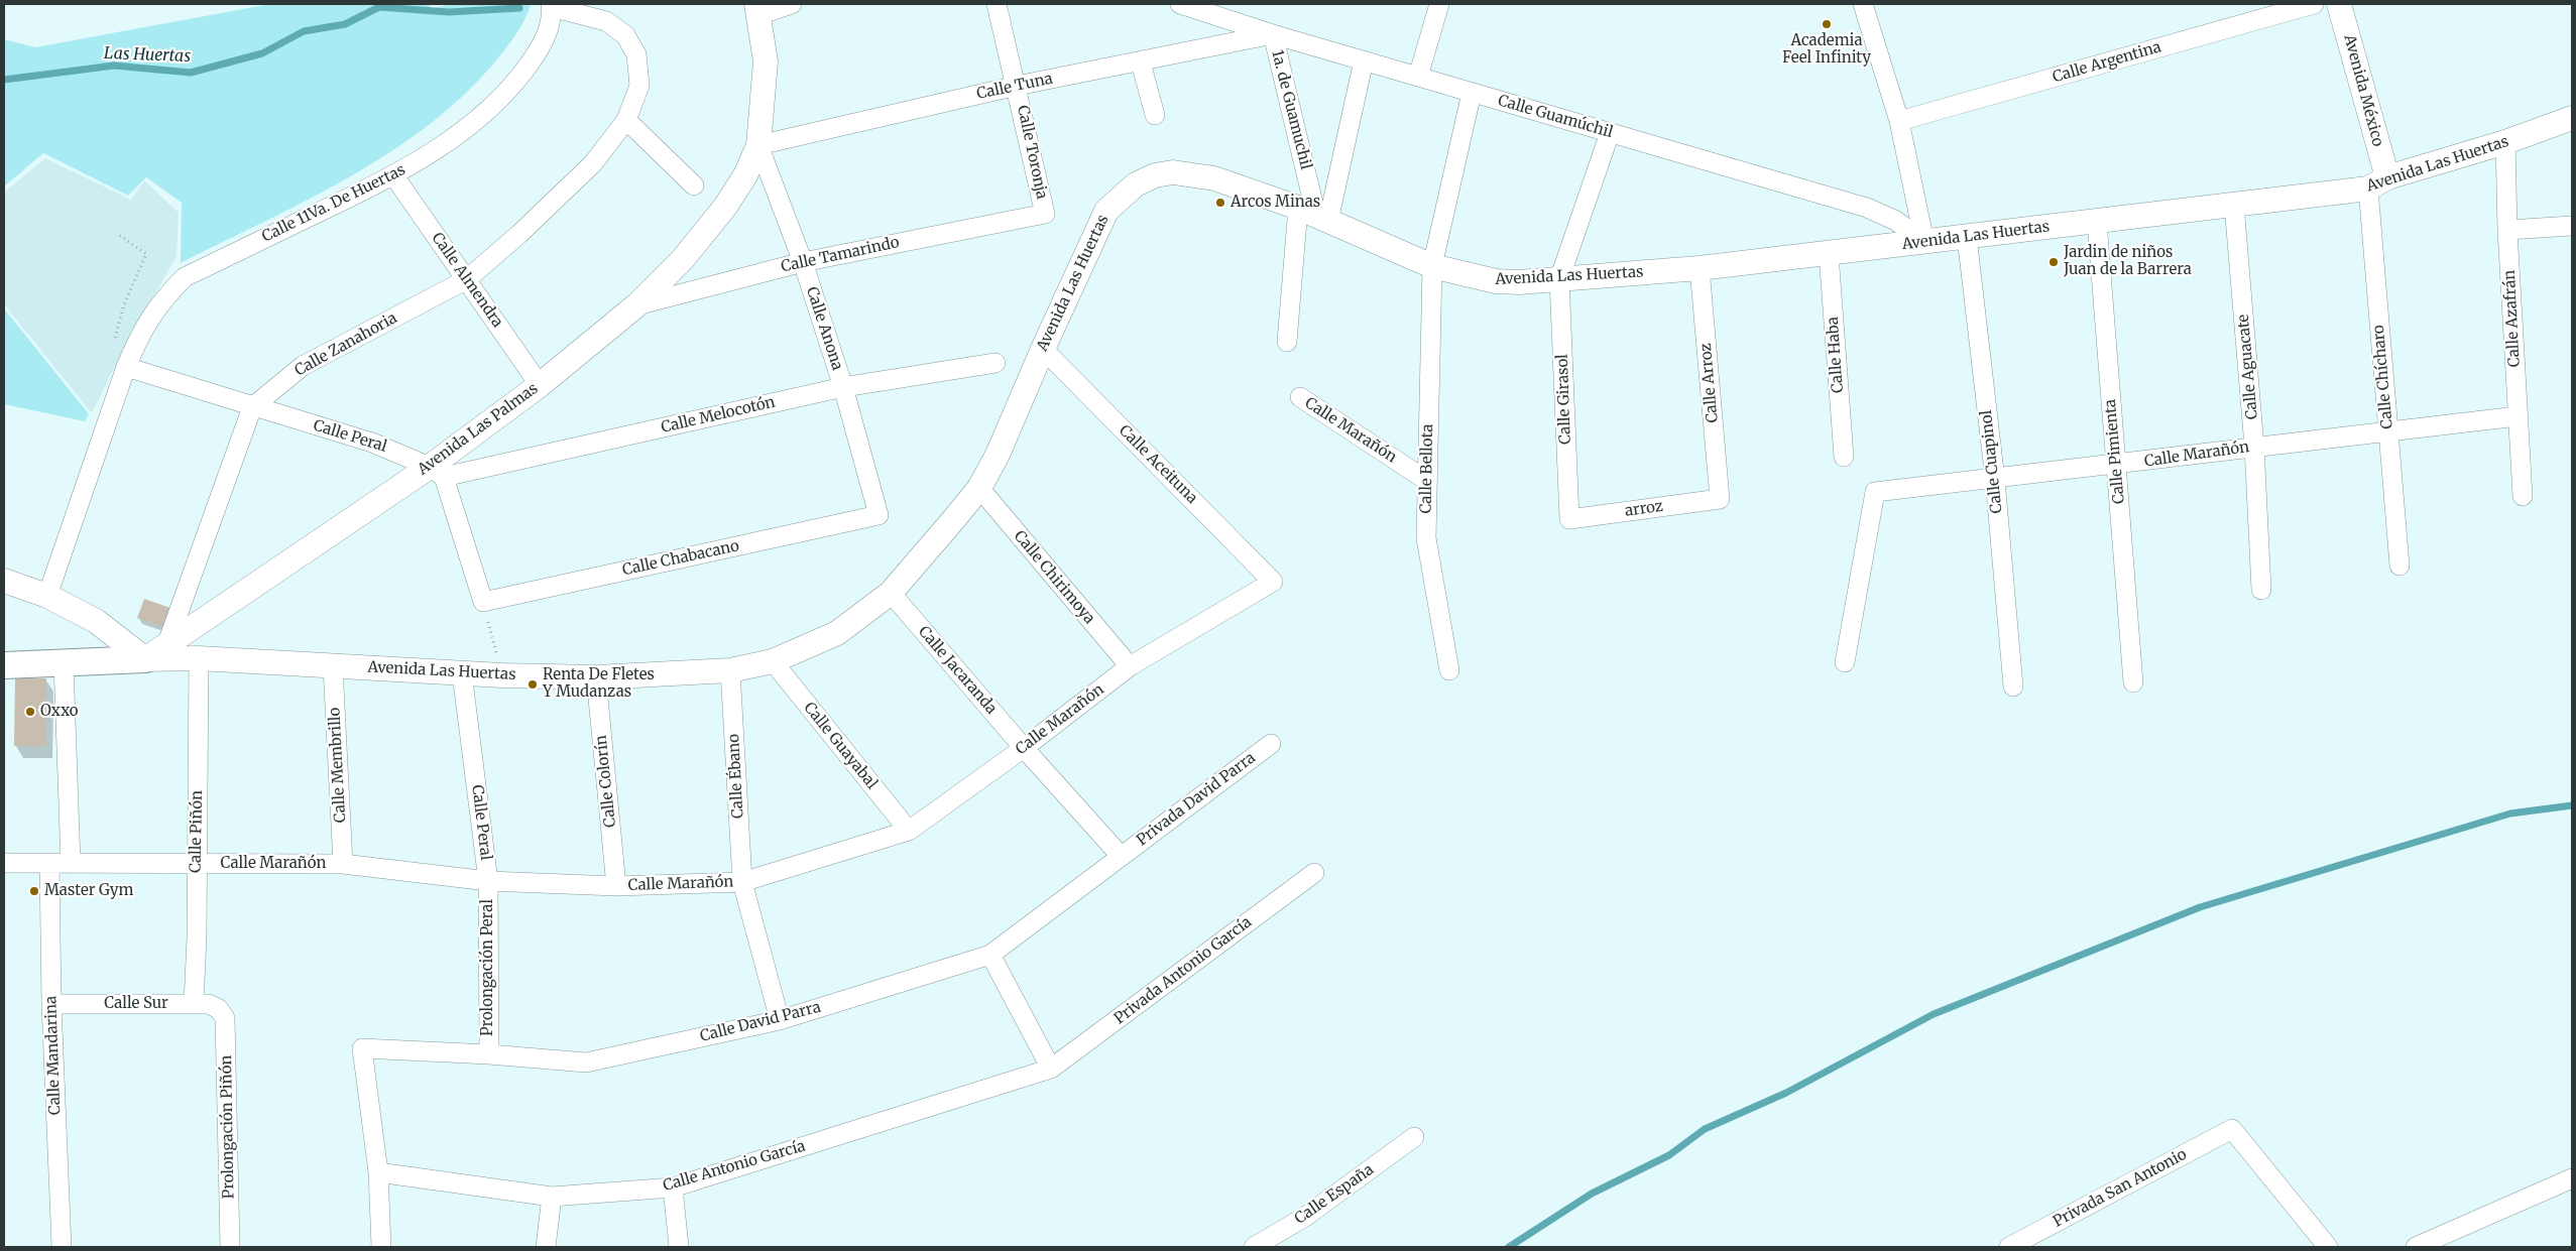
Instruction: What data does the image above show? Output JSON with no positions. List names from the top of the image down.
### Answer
{
  "streets": {
    "street": [
      "Calle Argentina",
      "Calle Tuna",
      "Avenida México",
      "1a. de Guamuchil",
      "Calle Guamúchil",
      "Calle Toronja",
      "Avenida Las Huertas",
      "Calle 11Va. De Huertas",
      "Calle Tamarindo",
      "Calle Almendra",
      "Calle Azafrán",
      "Calle Anona",
      "Calle Zanahoria",
      "Calle Haba",
      "Calle Aguacate",
      "Calle Chícharo",
      "Calle Arroz",
      "Calle Girasol",
      "Calle Melocotón",
      "Avenida Las Palmas",
      "Calle Marañón",
      "Calle Peral",
      "Calle Pimienta",
      "Calle Cuapinol",
      "Calle Aceituna",
      "Calle Bellota",
      "arroz",
      "Calle Chabacano",
      "Calle Chirimoya",
      "Calle Jacaranda",
      "Calle Guayabal",
      "Calle Membrillo",
      "Calle Ébano",
      "Calle Colorín",
      "Privada David Parra",
      "Calle Piñón",
      "Prolongación Peral",
      "Privada Antonio García",
      "Calle Sur",
      "Calle David Parra",
      "Calle Mandarina",
      "Prolongación Piñón",
      "Calle Antonio García",
      "Privada San Antonio",
      "Calle España"
    ]
  },
  "crossings": [
    ["Calle Tuna", "1a. de Guamuchil"],
    ["Calle Tuna", "Calle Guamúchil"],
    ["Calle Tuna", "Calle Toronja"],
    ["Calle Tuna", "Calle Anona"],
    ["Calle Tuna", "Avenida Las Palmas"],
    ["Avenida México", "Avenida Las Huertas"],
    ["Avenida México", "Calle Chícharo"],
    ["1a. de Guamuchil", "Calle Guamúchil"],
    ["1a. de Guamuchil", "Avenida Las Huertas"],
    ["Calle Guamúchil", "Avenida Las Huertas"],
    ["Calle Guamúchil", "Calle Bellota"],
    ["Calle Toronja", "Calle Tamarindo"],
    ["Avenida Las Huertas", "Calle Azafrán"],
    ["Avenida Las Huertas", "Calle Haba"],
    ["Avenida Las Huertas", "Calle Aguacate"],
    ["Avenida Las Huertas", "Calle Chícharo"],
    ["Avenida Las Huertas", "Calle Arroz"],
    ["Avenida Las Huertas", "Calle Girasol"],
    ["Avenida Las Huertas", "Avenida Las Palmas"],
    ["Avenida Las Huertas", "Calle Peral"],
    ["Avenida Las Huertas", "Calle Pimienta"],
    ["Avenida Las Huertas", "Calle Cuapinol"],
    ["Avenida Las Huertas", "Calle Aceituna"],
    ["Avenida Las Huertas", "Calle Bellota"],
    ["Avenida Las Huertas", "Calle Chirimoya"],
    ["Avenida Las Huertas", "Calle Jacaranda"],
    ["Avenida Las Huertas", "Calle Guayabal"],
    ["Avenida Las Huertas", "Calle Membrillo"],
    ["Avenida Las Huertas", "Calle Ébano"],
    ["Avenida Las Huertas", "Calle Colorín"],
    ["Avenida Las Huertas", "Calle Piñón"],
    ["Calle 11Va. De Huertas", "Calle Almendra"],
    ["Calle 11Va. De Huertas", "Calle Zanahoria"],
    ["Calle 11Va. De Huertas", "Calle Peral"],
    ["Calle Tamarindo", "Calle Anona"],
    ["Calle Tamarindo", "Avenida Las Palmas"],
    ["Calle Almendra", "Calle Zanahoria"],
    ["Calle Almendra", "Avenida Las Palmas"],
    ["Calle Azafrán", "Calle Marañón"],
    ["Calle Anona", "Calle Melocotón"],
    ["Calle Anona", "Avenida Las Palmas"],
    ["Calle Anona", "Calle Chabacano"],
    ["Calle Zanahoria", "Calle Peral"],
    ["Calle Aguacate", "Calle Marañón"],
    ["Calle Chícharo", "Calle Marañón"],
    ["Calle Arroz", "arroz"],
    ["Calle Girasol", "arroz"],
    ["Calle Melocotón", "Avenida Las Palmas"],
    ["Calle Melocotón", "Calle Peral"],
    ["Avenida Las Palmas", "Calle Peral"],
    ["Calle Marañón", "Calle Peral"],
    ["Calle Marañón", "Calle Pimienta"],
    ["Calle Marañón", "Calle Cuapinol"],
    ["Calle Marañón", "Calle Aceituna"],
    ["Calle Marañón", "Calle Bellota"],
    ["Calle Marañón", "Calle Chirimoya"],
    ["Calle Marañón", "Calle Jacaranda"],
    ["Calle Marañón", "Calle Guayabal"],
    ["Calle Marañón", "Calle Membrillo"],
    ["Calle Marañón", "Calle Ébano"],
    ["Calle Marañón", "Calle Colorín"],
    ["Calle Marañón", "Calle Piñón"],
    ["Calle Marañón", "Prolongación Peral"],
    ["Calle Marañón", "Calle Mandarina"],
    ["Calle Peral", "Prolongación Peral"],
    ["Calle Jacaranda", "Privada David Parra"],
    ["Calle Jacaranda", "Calle David Parra"],
    ["Calle Ébano", "Calle David Parra"],
    ["Privada David Parra", "Calle David Parra"],
    ["Calle Piñón", "Calle Sur"],
    ["Prolongación Peral", "Calle David Parra"],
    ["Privada Antonio García", "Calle Antonio García"],
    ["Calle Sur", "Calle Mandarina"],
    ["Calle Sur", "Prolongación Piñón"],
    ["Calle David Parra", "Calle Antonio García"]
  ],
  "water": ["Las Huertas"],
  "places": [
    "Academia Feel Infinity",
    "Arcos Minas",
    "Jardin de niños Juan de la Barrera",
    "Renta De Fletes Y Mudanzas",
    "Oxxo",
    "Master Gym"
  ]
}
